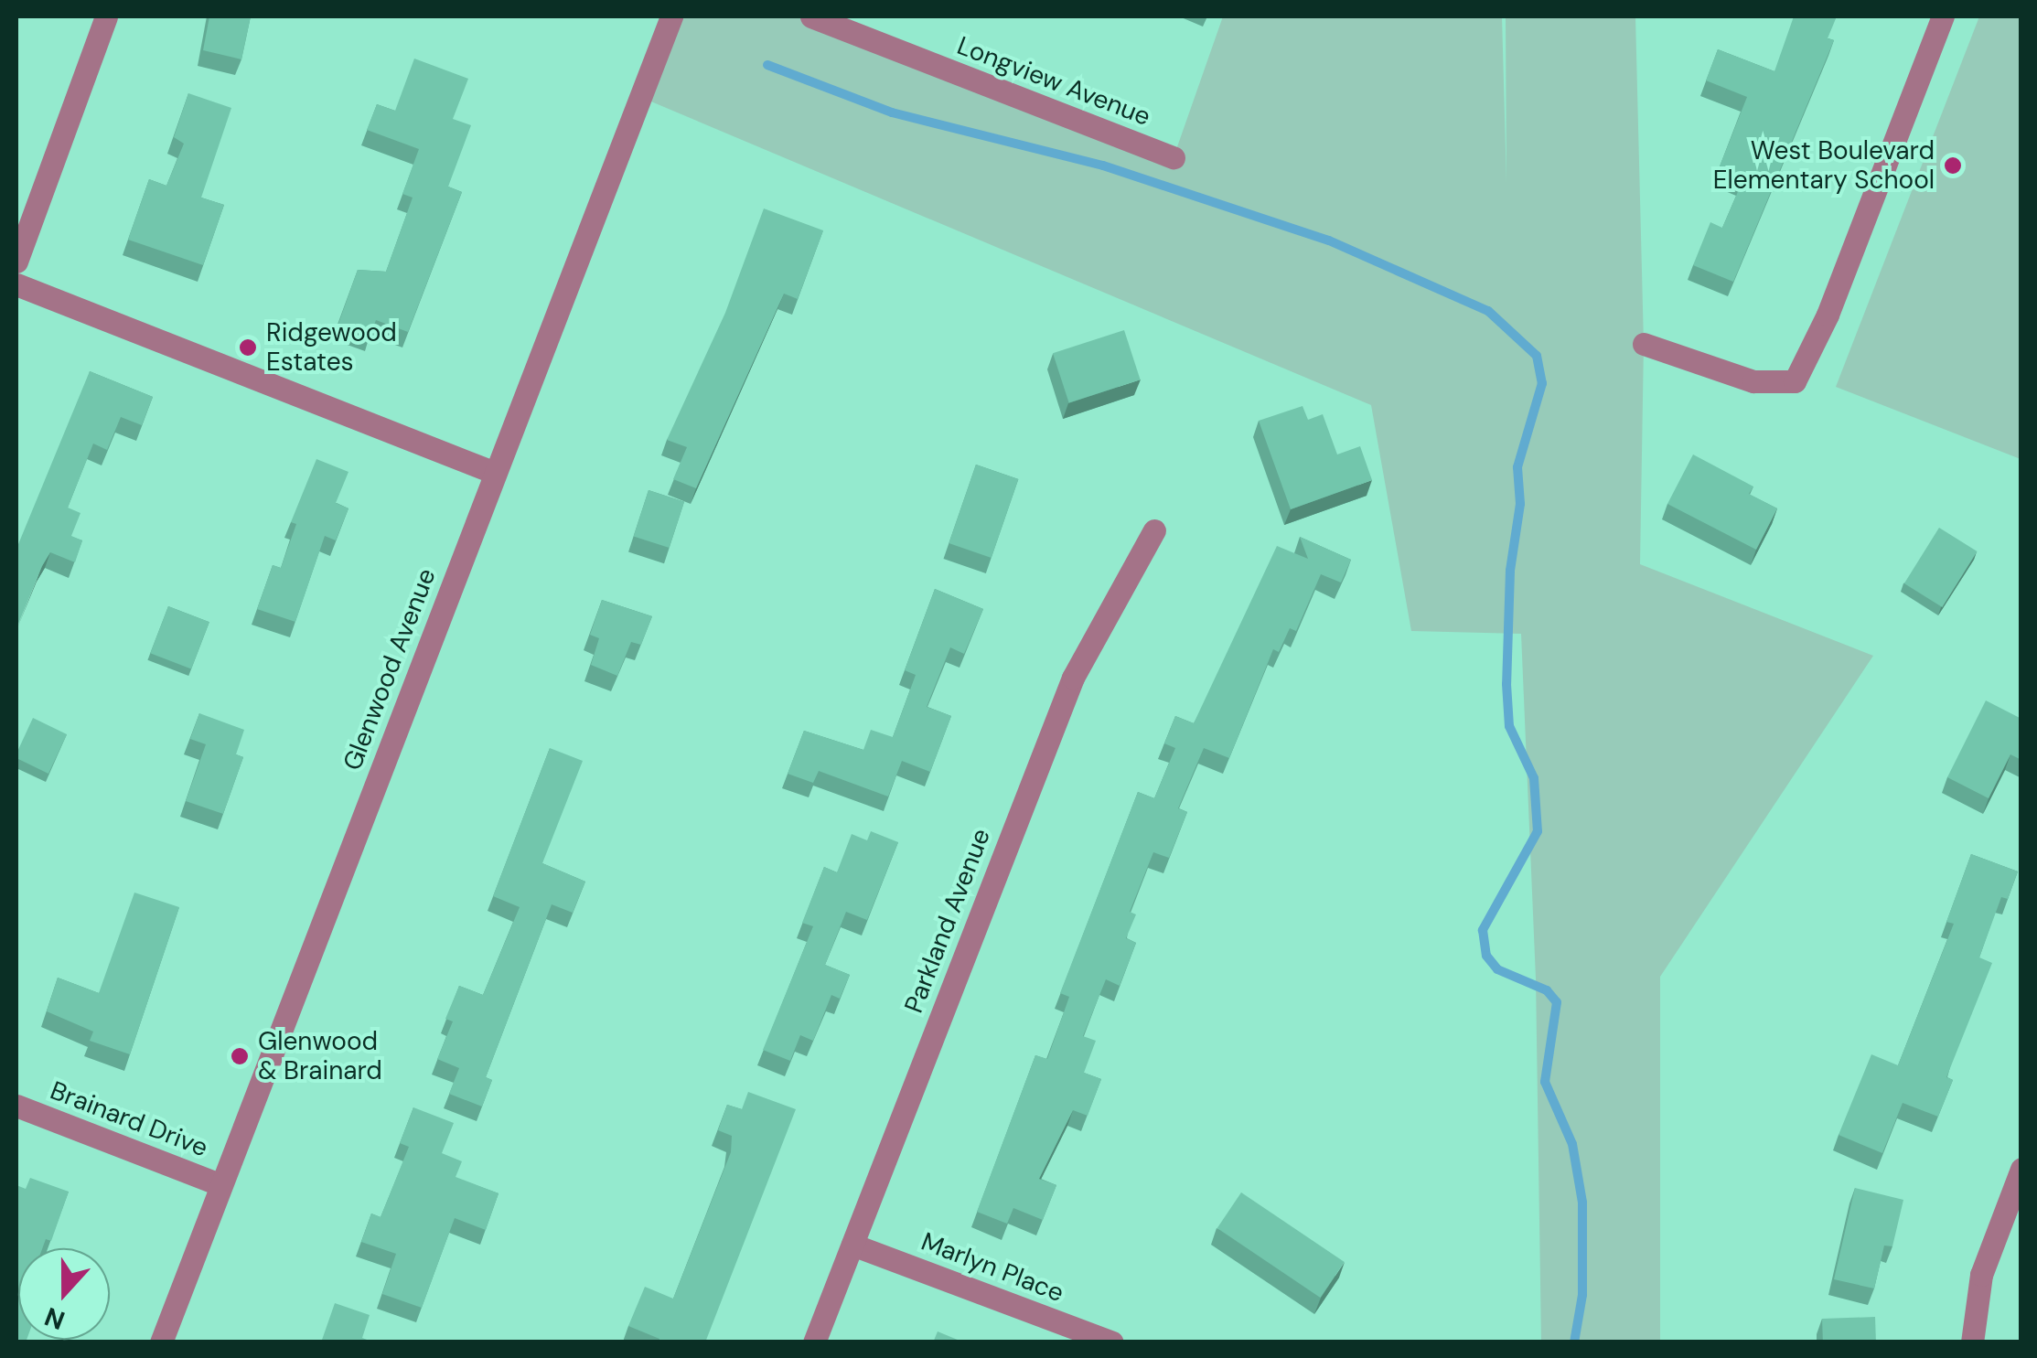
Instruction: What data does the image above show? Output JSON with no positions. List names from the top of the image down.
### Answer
{
  "streets": {
    "street": [
      "Longview Avenue",
      "Glenwood Avenue",
      "Parkland Avenue",
      "Brainard Drive",
      "Marlyn Place"
    ]
  },
  "crossings": [
    ["Glenwood Avenue", "Brainard Drive"],
    ["Parkland Avenue", "Marlyn Place"]
  ],
  "places": ["West Boulevard Elementary School", "Ridgewood Estates", "Glenwood & Brainard"],
  "north": "bottom"
}
